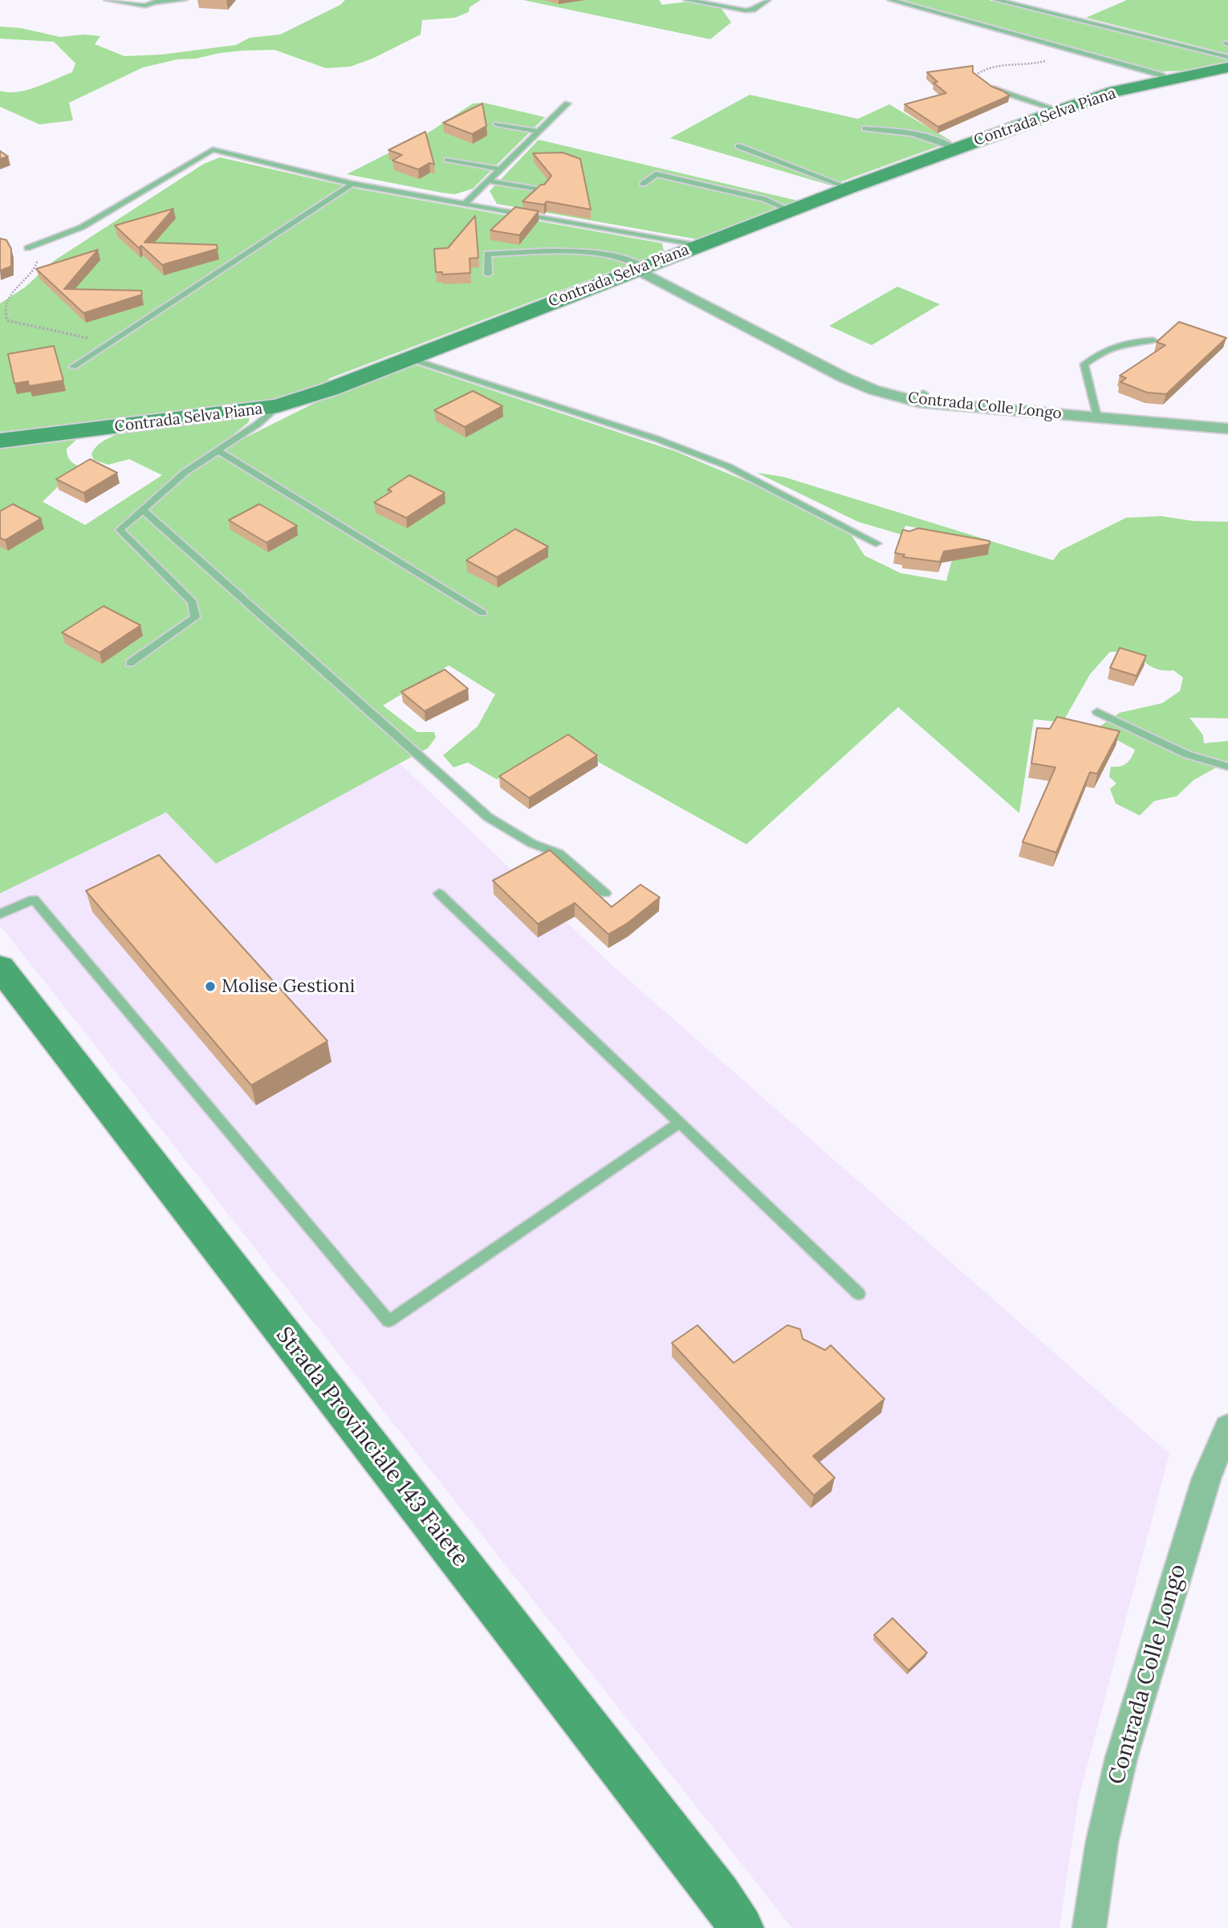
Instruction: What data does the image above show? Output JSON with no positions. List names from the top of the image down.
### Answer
{
  "streets": {
    "street": ["Contrada Selva Piana", "Contrada Colle Longo", "Strada Provinciale 143 Faiete"]
  },
  "crossings": [
    ["Contrada Selva Piana", "Contrada Colle Longo"]
  ],
  "places": ["Molise Gestioni"]
}
